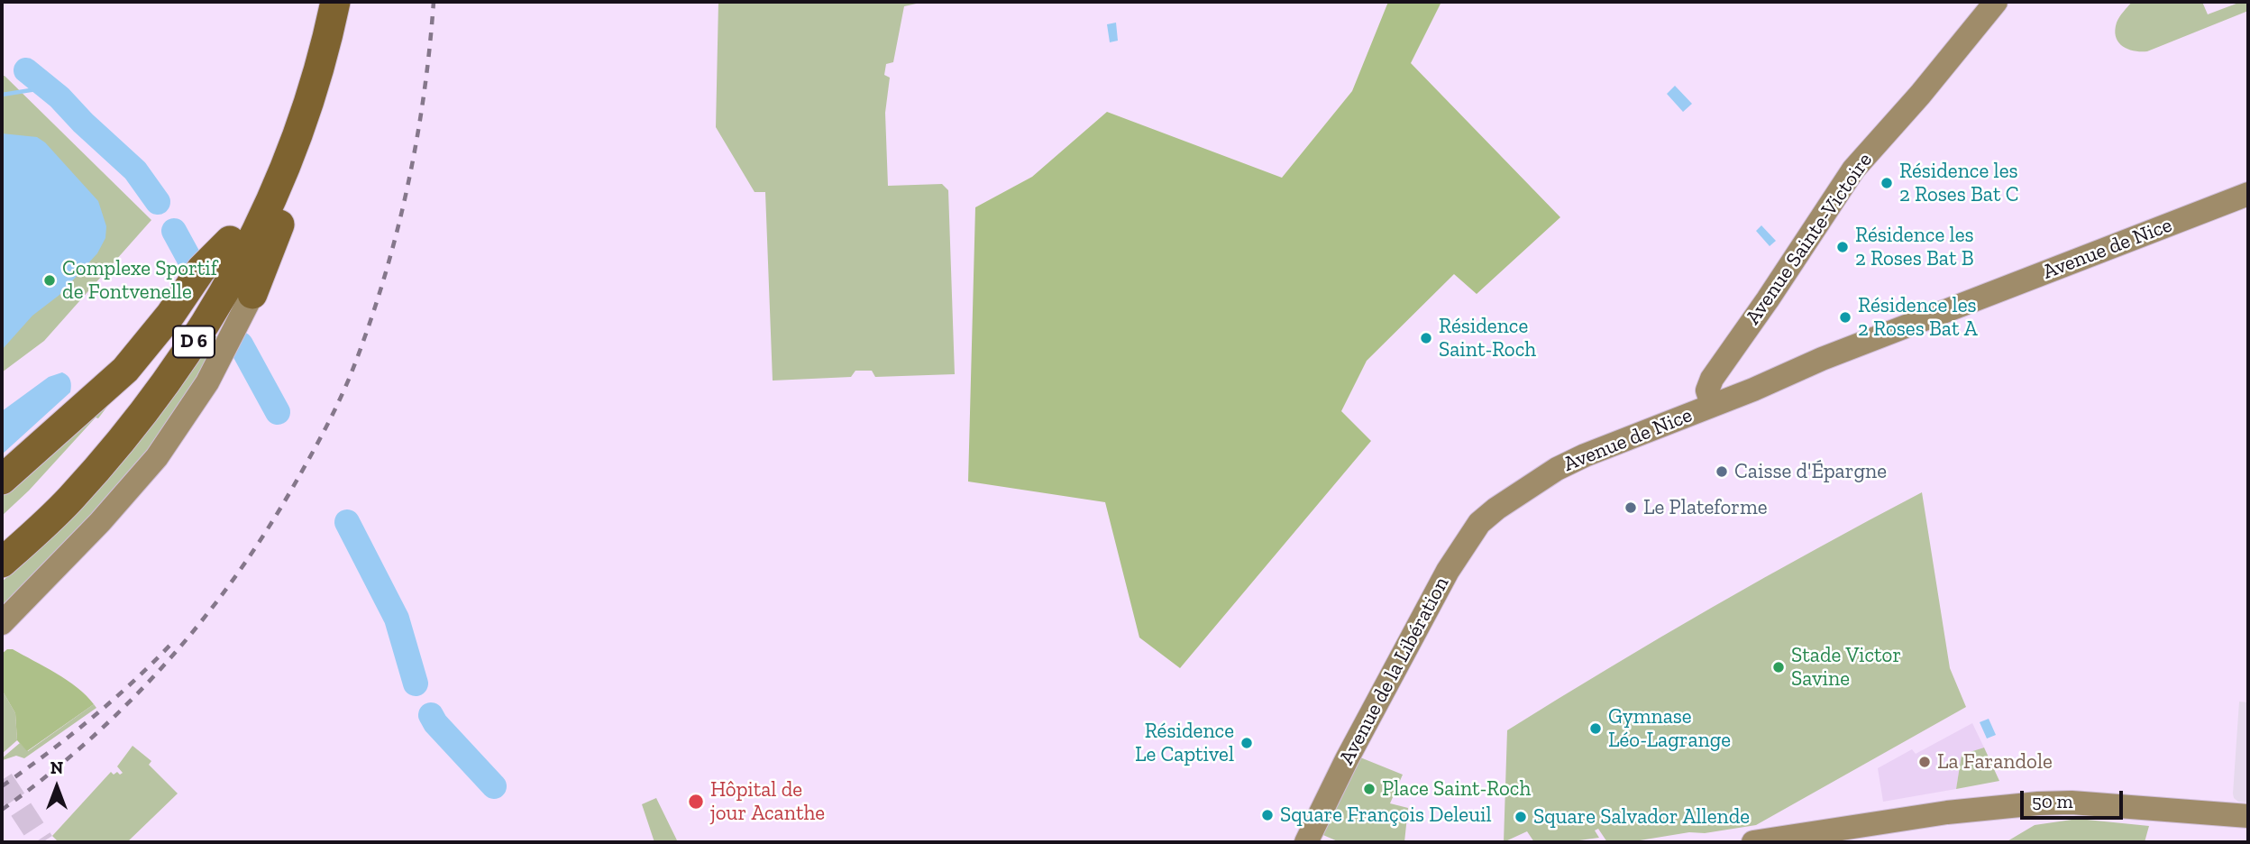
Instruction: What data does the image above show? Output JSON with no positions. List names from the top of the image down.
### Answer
{
  "streets": {
    "highway": ["D 6"],
    "main road": ["Avenue Sainte-Victoire", "Avenue de Nice", "Avenue de la Libération"]
  },
  "crossings": [
    ["Avenue Sainte-Victoire", "Avenue de Nice"],
    ["Avenue de Nice", "Avenue de la Libération"]
  ],
  "places": [
    "Résidence les 2 Roses Bat C",
    "Résidence les 2 Roses Bat B",
    "Complexe Sportif de Fontvenelle",
    "Résidence les 2 Roses Bat A",
    "Résidence Saint-Roch",
    "Caisse d'Épargne",
    "Le Plateforme",
    "Stade Victor Savine",
    "Gymnase Léo-Lagrange",
    "Résidence Le Captivel",
    "La Farandole",
    "Place Saint-Roch",
    "Hôpital de jour Acanthe",
    "Square François Deleuil",
    "Square Salvador Allende"
  ],
  "scale_bar": "50 m",
  "north": "top"
}
